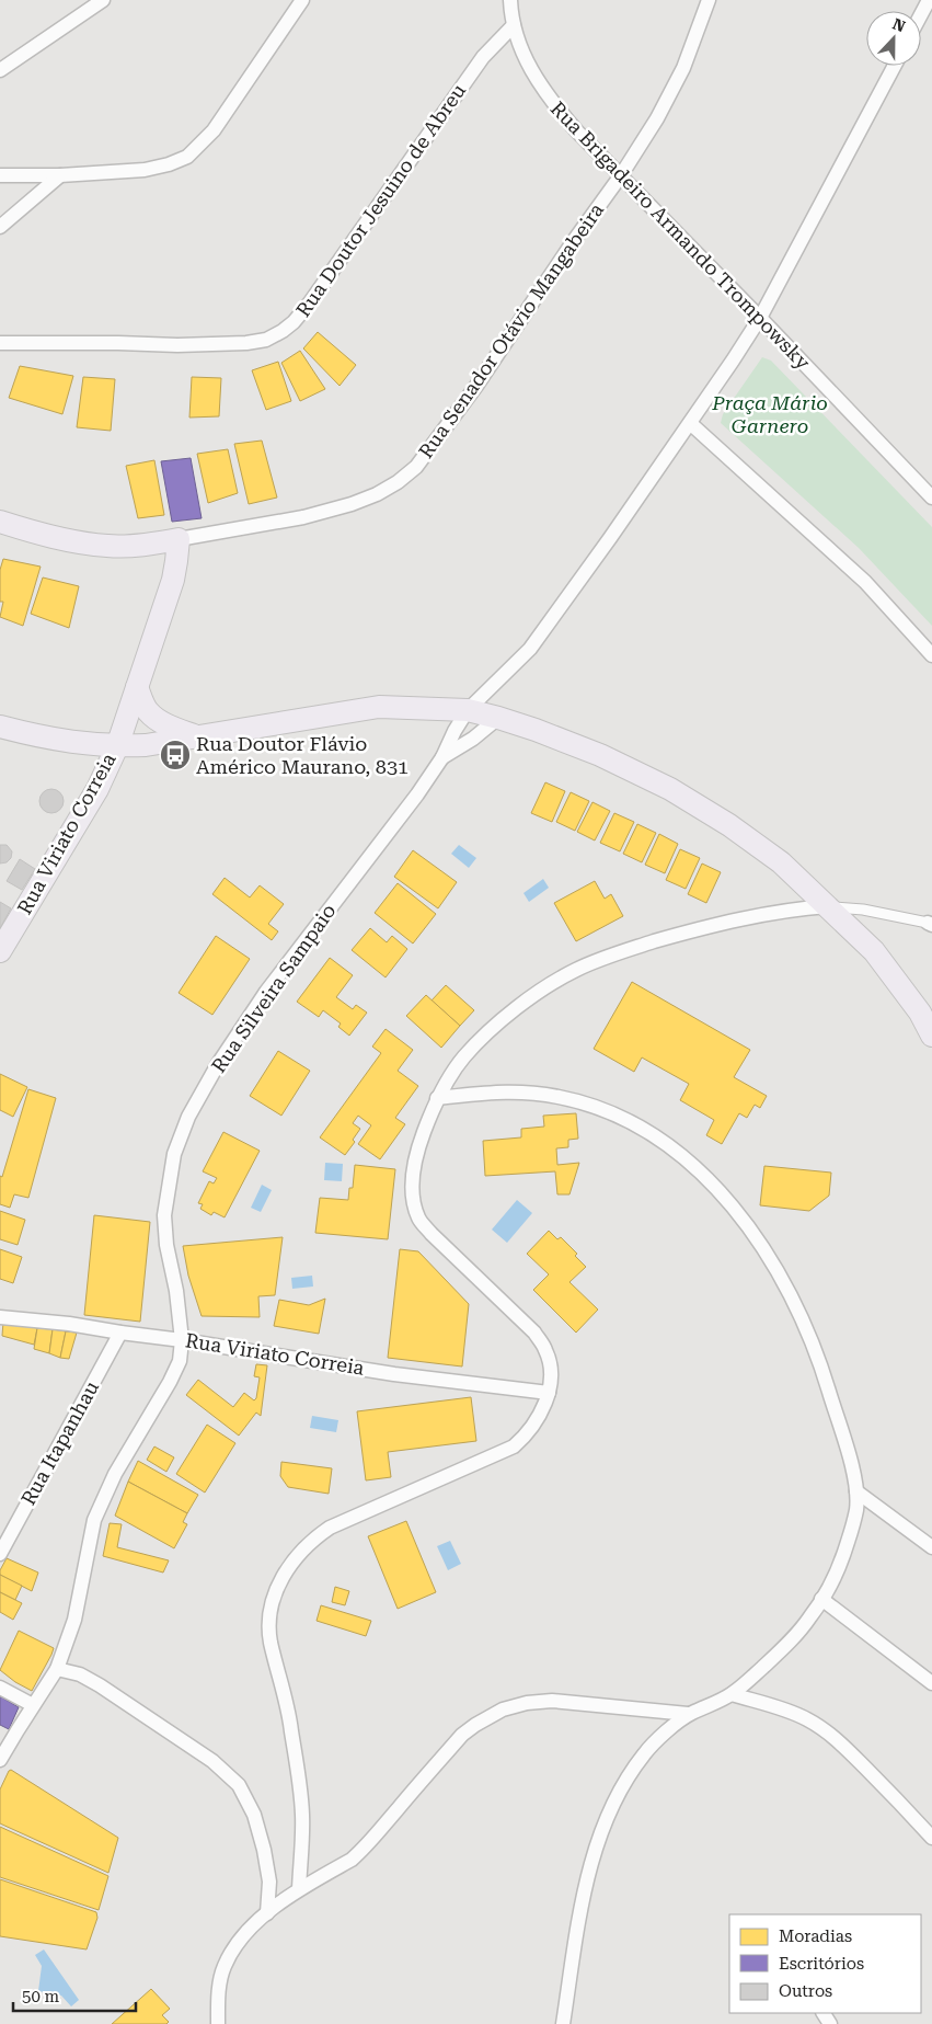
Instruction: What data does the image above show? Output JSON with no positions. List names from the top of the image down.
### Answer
{
  "streets": {
    "main road": ["Rua Senador Otávio Mangabeira", "Rua Viriato Correia"],
    "street": [
      "Rua Doutor Jesuino de Abreu",
      "Rua Brigadeiro Armando Trompowsky",
      "Rua Silveira Sampaio",
      "Rua Itapanhau"
    ]
  },
  "crossings": [
    ["Rua Doutor Jesuino de Abreu", "Rua Brigadeiro Armando Trompowsky"],
    ["Rua Brigadeiro Armando Trompowsky", "Rua Senador Otávio Mangabeira"],
    ["Rua Brigadeiro Armando Trompowsky", "Rua Silveira Sampaio"],
    ["Rua Senador Otávio Mangabeira", "Rua Viriato Correia"],
    ["Rua Viriato Correia", "Rua Silveira Sampaio"],
    ["Rua Viriato Correia", "Rua Itapanhau"]
  ],
  "parks": ["Praça Mário Garnero"],
  "places": {
    "bus stop": ["Rua Doutor Flávio Américo Maurano, 831"]
  },
  "legend": ["Moradias", "Escritórios", "Outros"],
  "scale_bar": "50 m",
  "north": "top"
}
